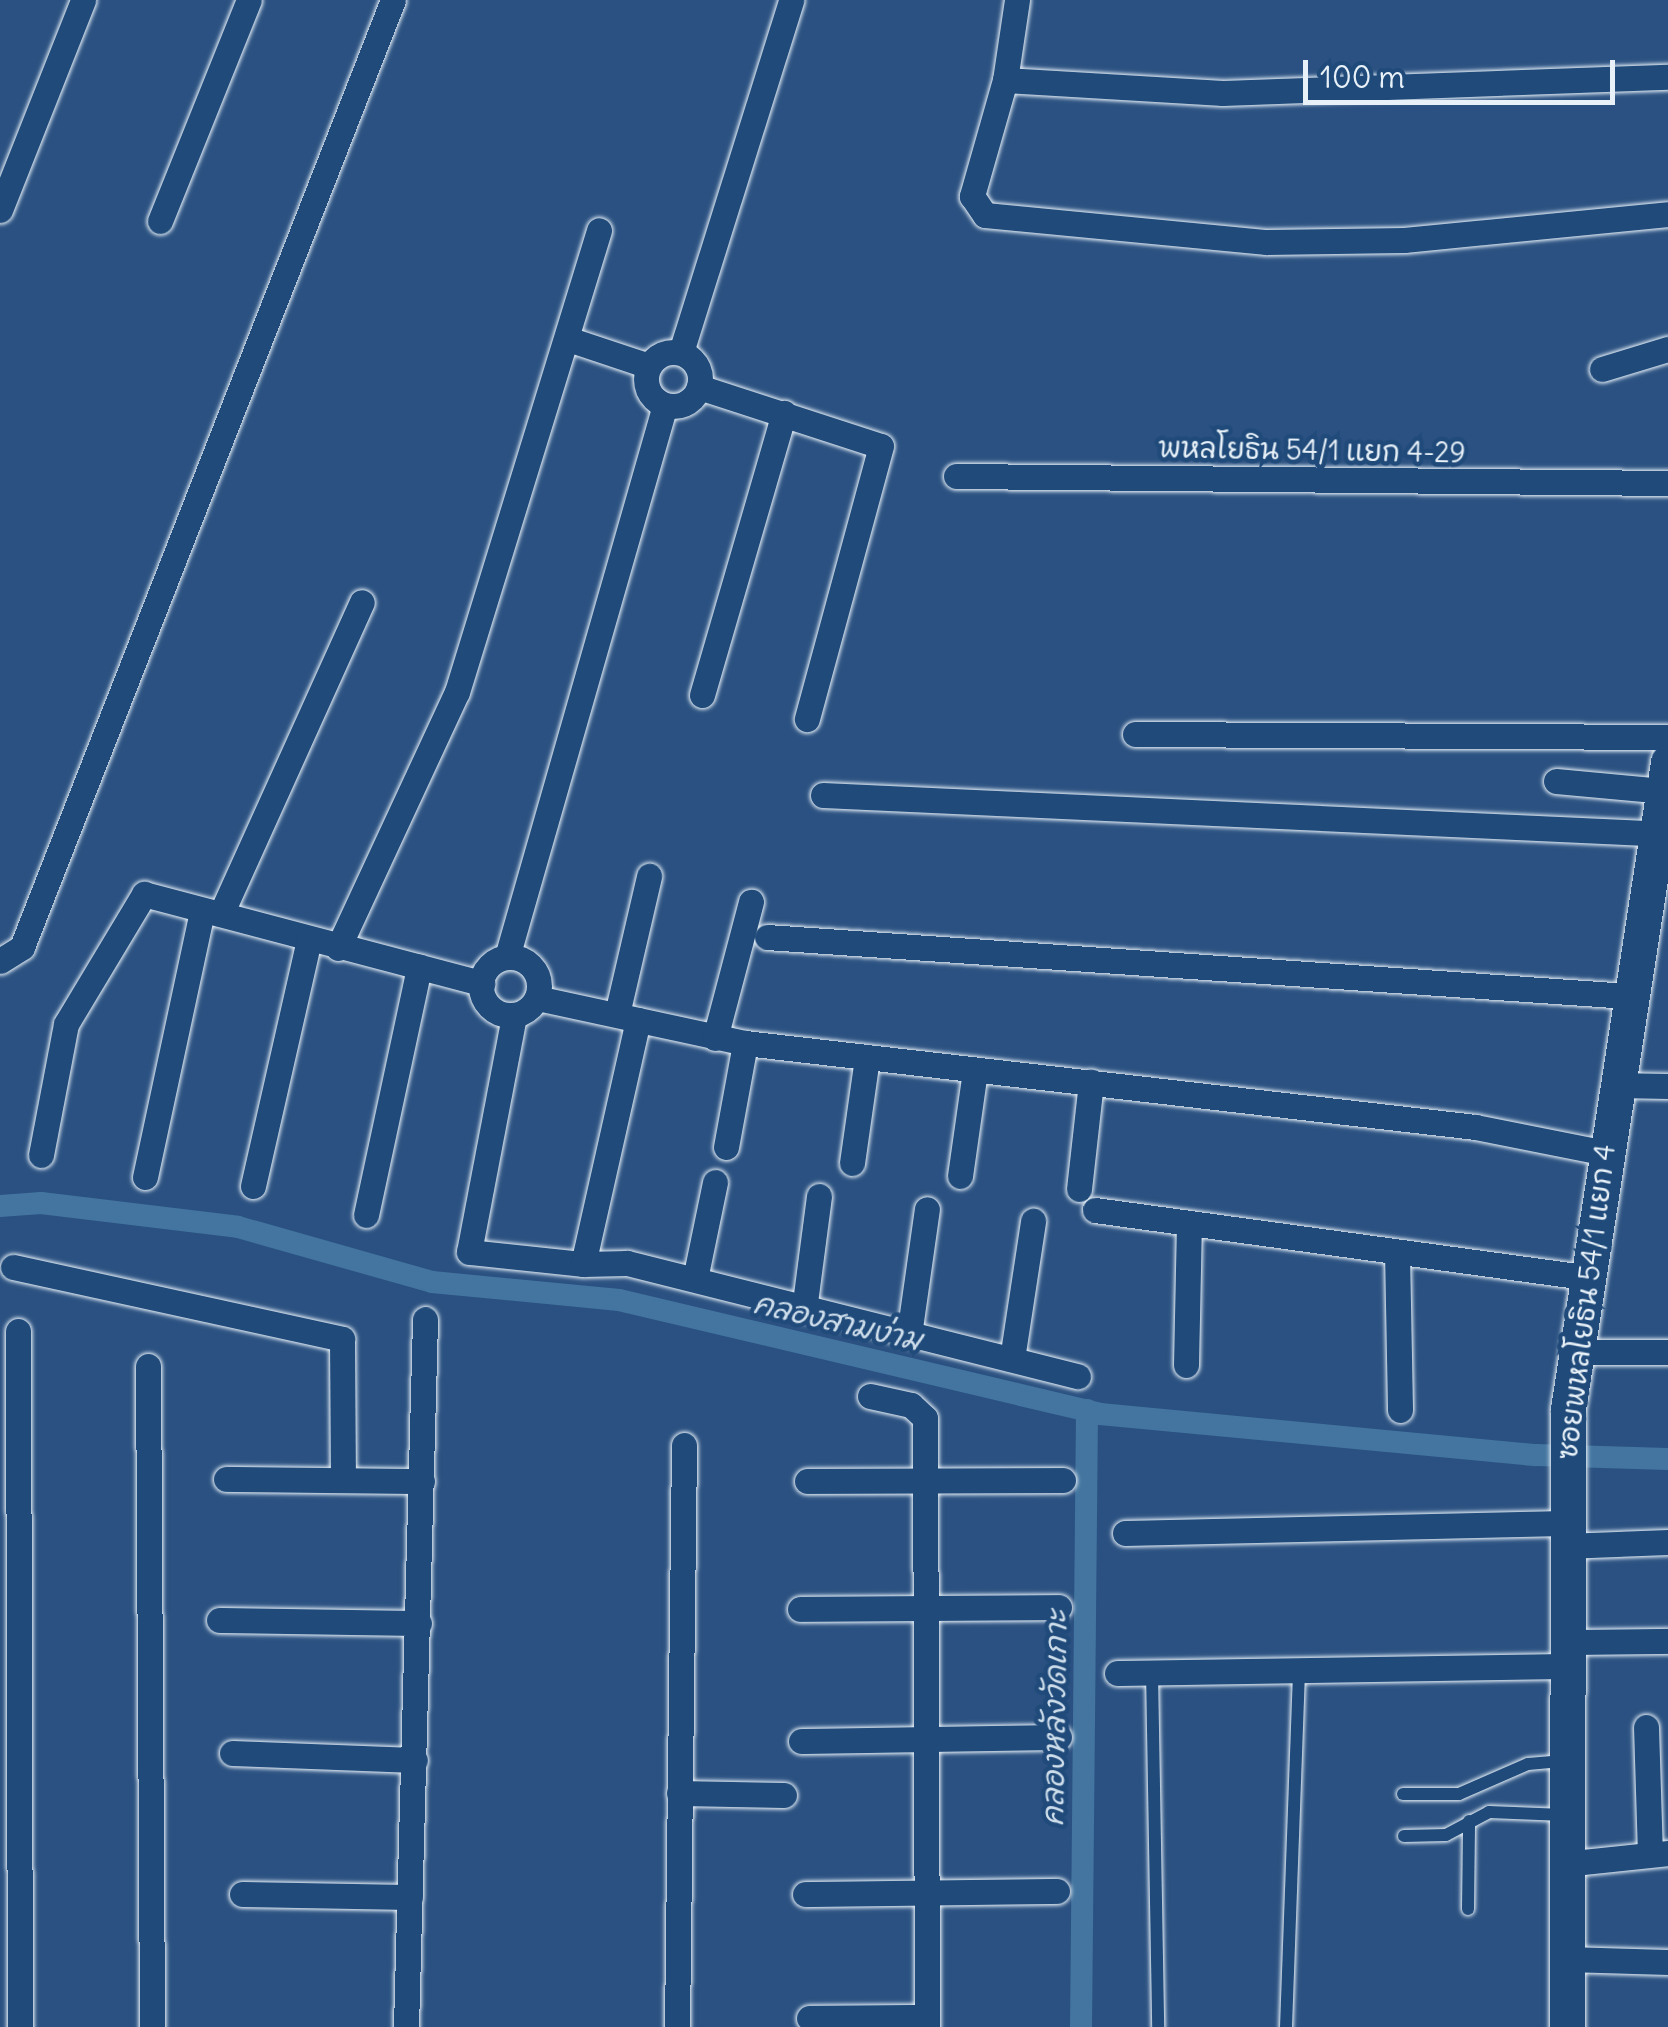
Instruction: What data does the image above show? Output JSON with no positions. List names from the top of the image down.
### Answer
{
  "streets": {
    "street": ["พหลโยธิน 54/1 แยก 4-29", "ซอยพหลโยธิน 54/1 แยก 4"]
  },
  "water": ["คลองสามง่าม", "คลองหลังวัดเกาะ"],
  "scale_bar": "100 m"
}
